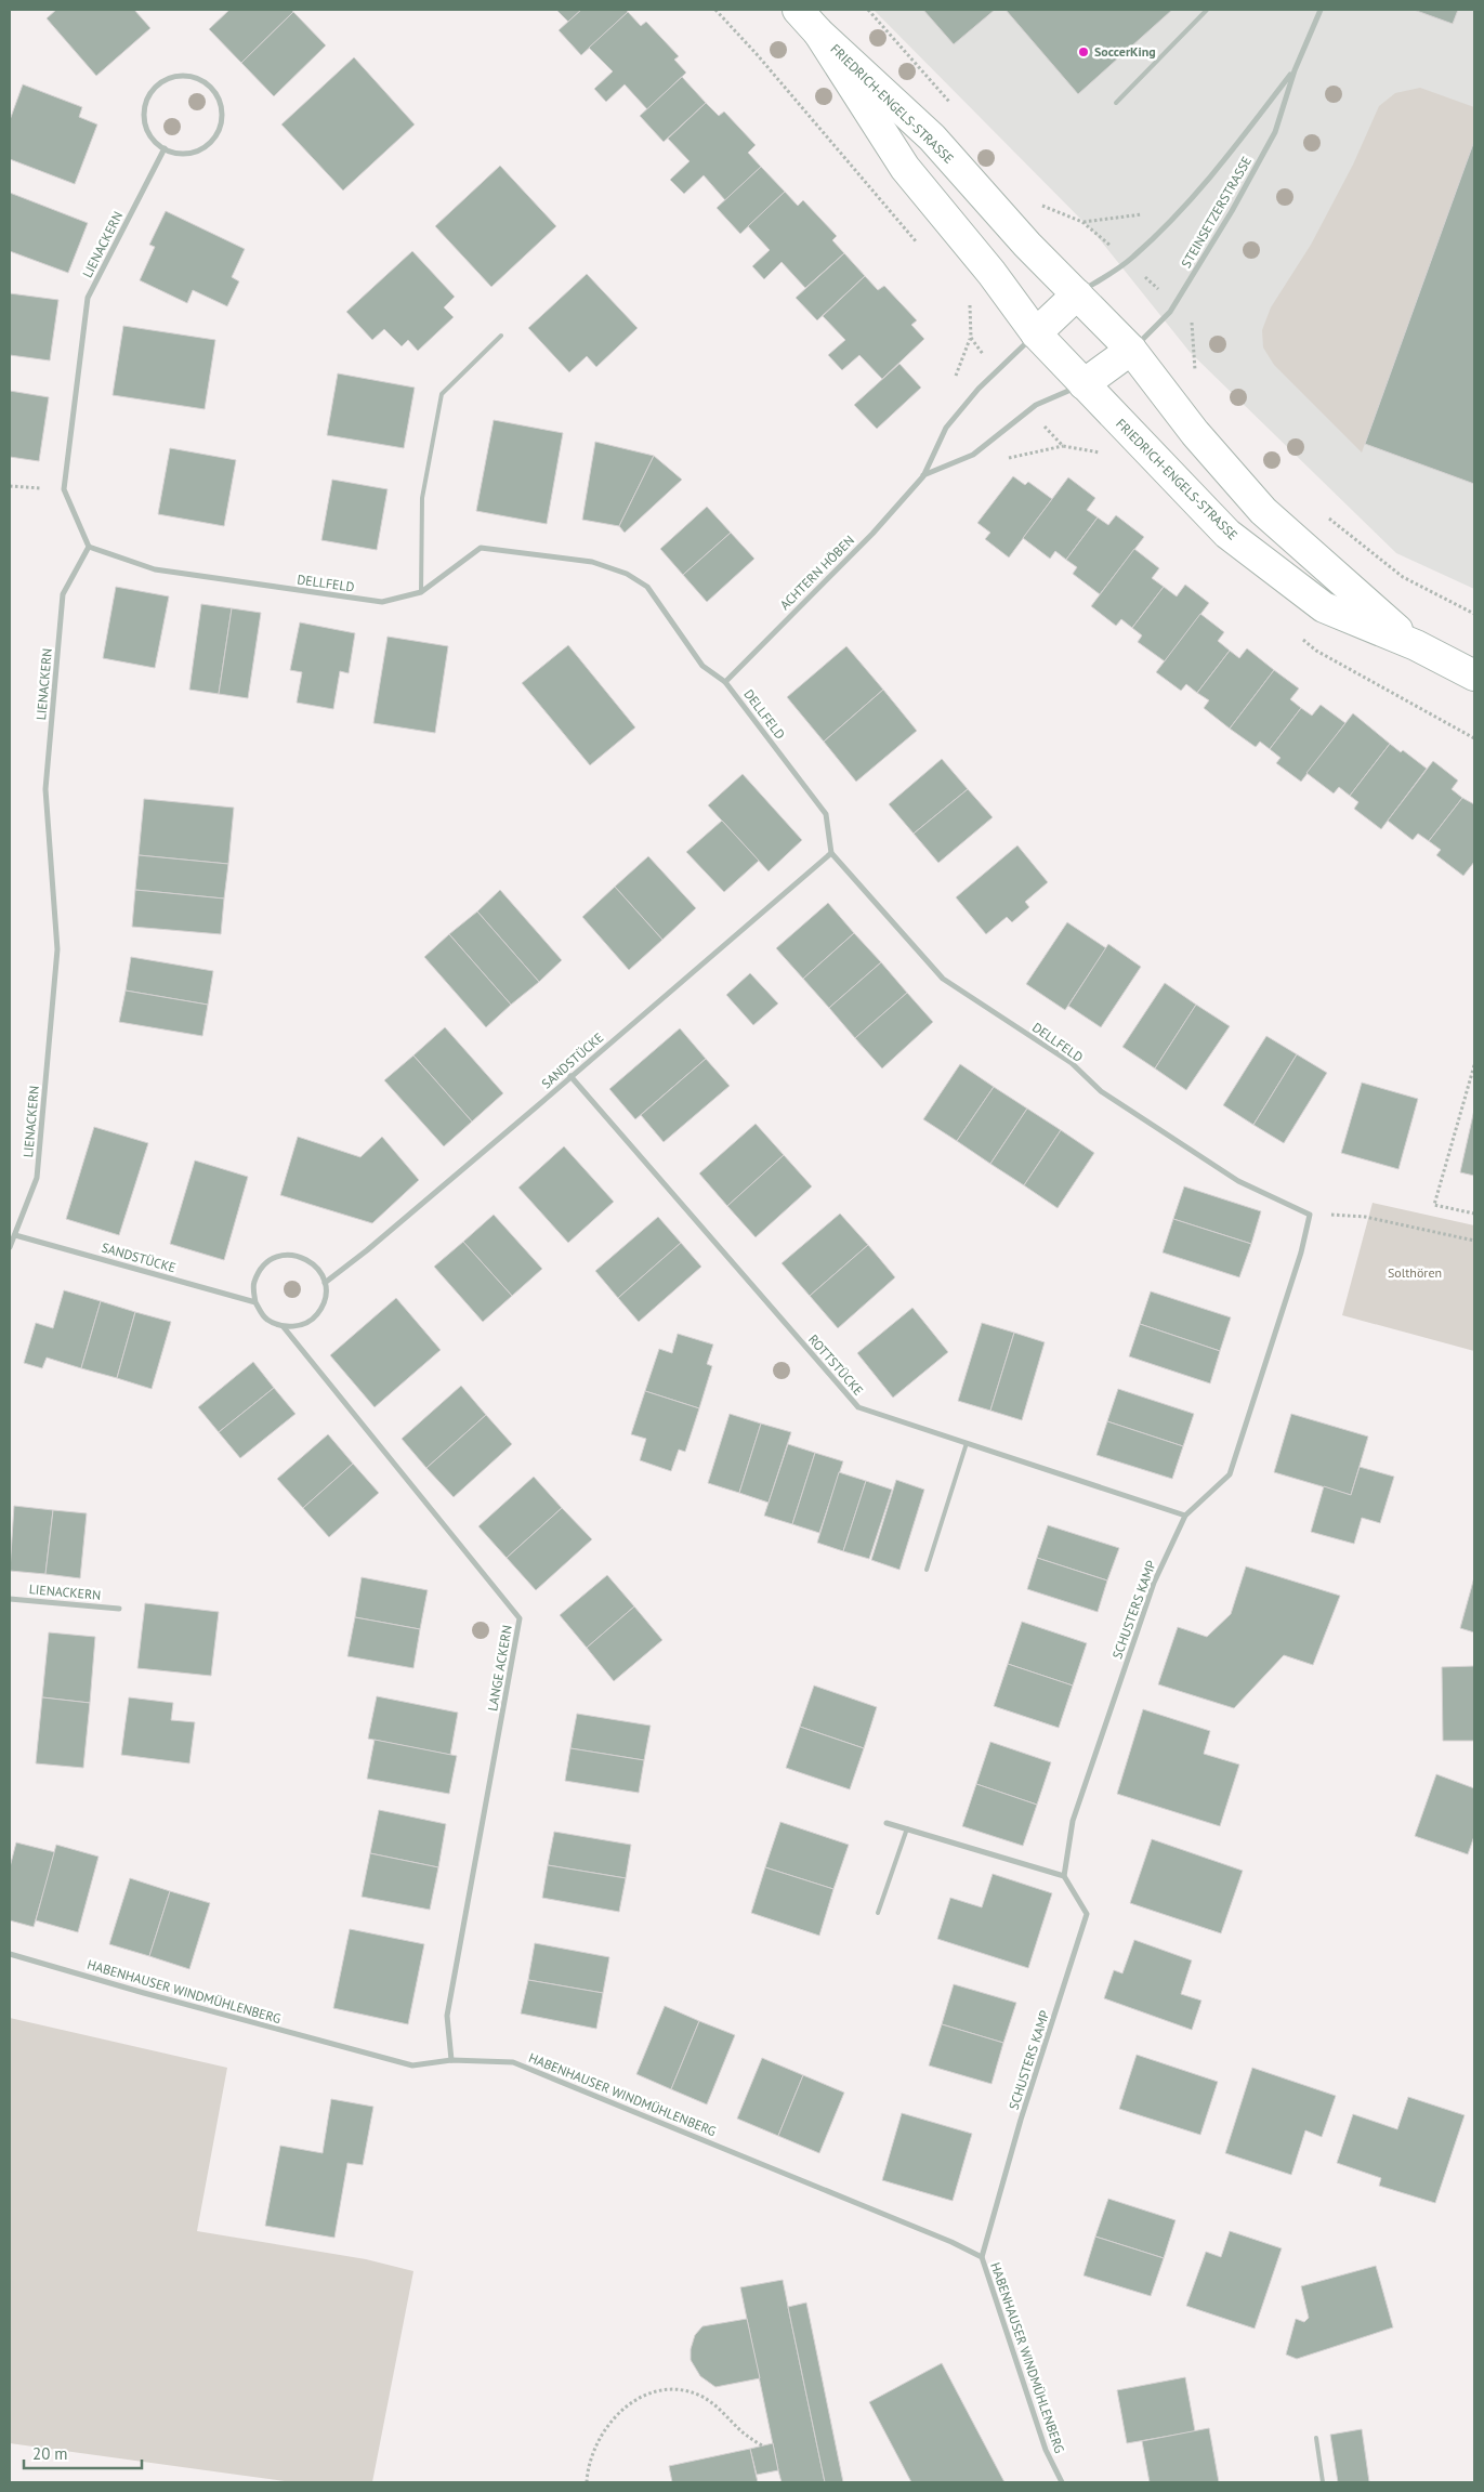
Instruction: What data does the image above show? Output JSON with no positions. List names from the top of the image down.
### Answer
{
  "streets": {
    "street": [
      "FRIEDRICH-ENGELS-STRASSE",
      "STEINSETZERSTRASSE",
      "LIENACKERN",
      "ACHTERN HÖBEN",
      "DELLFELD",
      "SANDSTÜCKE",
      "ROTTSTÜCKE",
      "SCHUSTERS KAMP",
      "LANGE ACKERN",
      "HABENHAUSER WINDMÜHLENBERG"
    ]
  },
  "crossings": [
    ["FRIEDRICH-ENGELS-STRASSE", "STEINSETZERSTRASSE"],
    ["FRIEDRICH-ENGELS-STRASSE", "ACHTERN HÖBEN"],
    ["LIENACKERN", "DELLFELD"],
    ["LIENACKERN", "SANDSTÜCKE"],
    ["ACHTERN HÖBEN", "DELLFELD"],
    ["DELLFELD", "SANDSTÜCKE"],
    ["DELLFELD", "SCHUSTERS KAMP"],
    ["SANDSTÜCKE", "ROTTSTÜCKE"],
    ["SANDSTÜCKE", "LANGE ACKERN"],
    ["ROTTSTÜCKE", "SCHUSTERS KAMP"],
    ["SCHUSTERS KAMP", "HABENHAUSER WINDMÜHLENBERG"],
    ["LANGE ACKERN", "HABENHAUSER WINDMÜHLENBERG"]
  ],
  "parks": ["Solthören"],
  "places": ["SoccerKing"],
  "scale_bar": "20 m"
}
